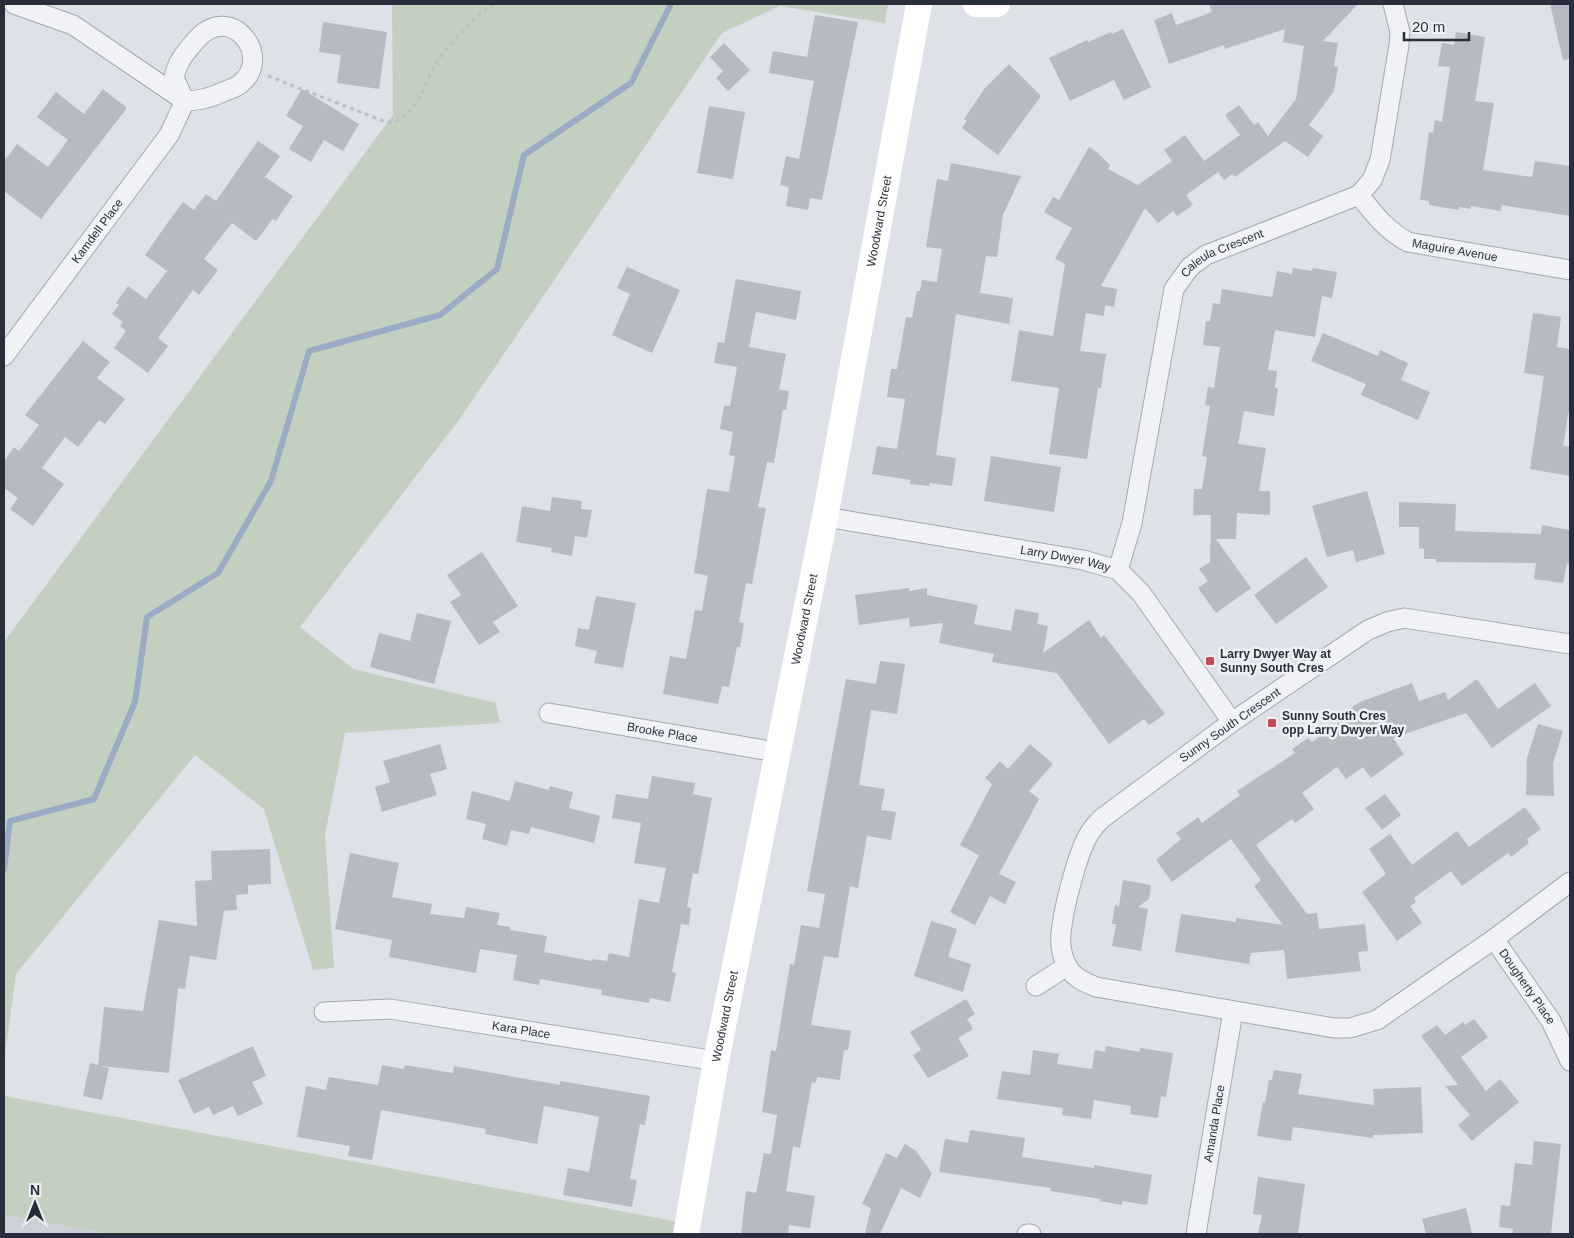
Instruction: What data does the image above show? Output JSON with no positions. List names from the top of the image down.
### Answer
{
  "streets": {
    "street": [
      "Woodward Street",
      "Kamdell Place",
      "Maguire Avenue",
      "Caleula Crescent",
      "Larry Dwyer Way",
      "Sunny South Crescent",
      "Brooke Place",
      "Dougherty Place",
      "Kara Place",
      "Amanda Place"
    ]
  },
  "crossings": [
    ["Woodward Street", "Larry Dwyer Way"],
    ["Woodward Street", "Brooke Place"],
    ["Woodward Street", "Kara Place"],
    ["Maguire Avenue", "Caleula Crescent"],
    ["Caleula Crescent", "Larry Dwyer Way"],
    ["Larry Dwyer Way", "Sunny South Crescent"]
  ],
  "places": {
    "transit": ["Larry Dwyer Way at Sunny South Cres", "Sunny South Cres opp Larry Dwyer Way"]
  },
  "scale_bar": "20 m",
  "north": "top"
}
